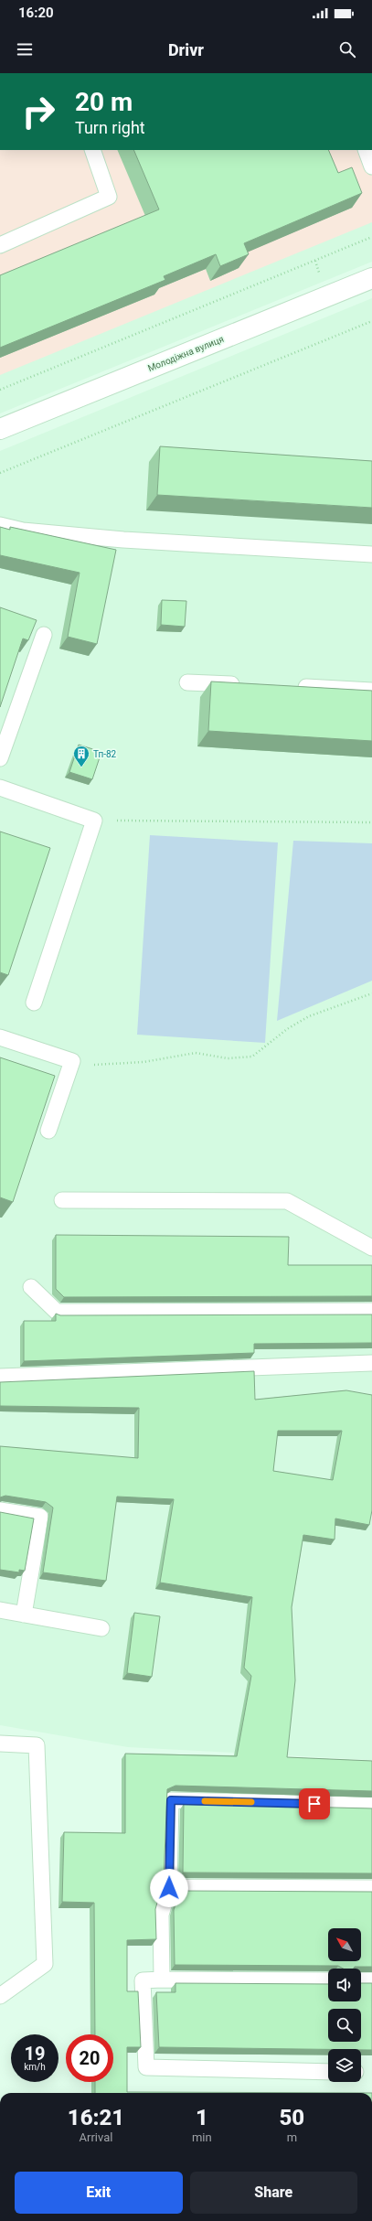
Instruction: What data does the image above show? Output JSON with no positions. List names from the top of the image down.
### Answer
{
  "streets": {
    "street": ["Молодіжна вулиця"]
  },
  "places": {
    "building": ["Тп-82"]
  },
  "north": "top left",
  "page": {
    "status": "16:20",
    "header": "Drivr",
    "turn": ["20 m", "Turn right"],
    "speed": "19 km/h",
    "limit": "20",
    "eta": [
      "16:21",
      "Arrival",
      "1",
      "min",
      "50",
      "m"
    ],
    "buttons": ["Exit", "Share"]
  }
}
